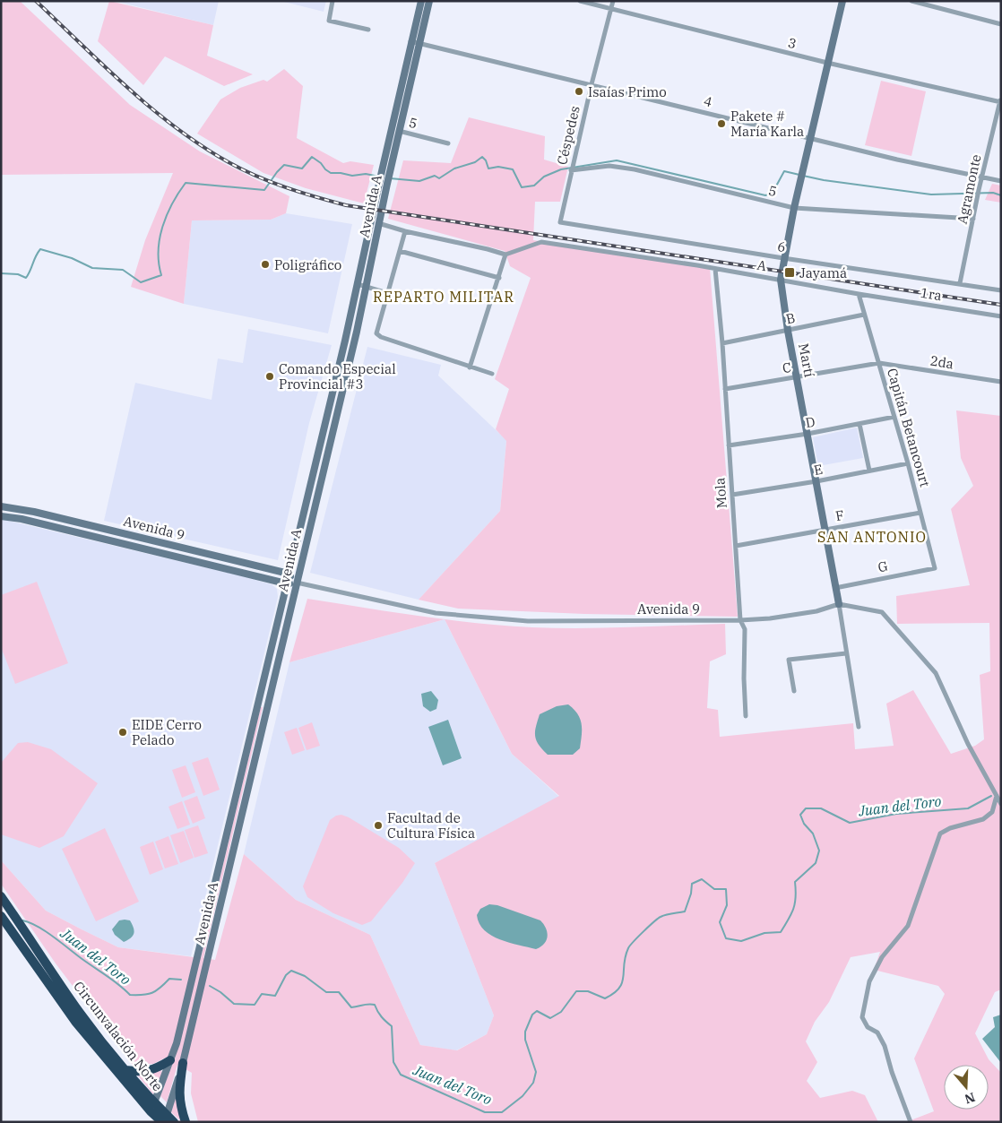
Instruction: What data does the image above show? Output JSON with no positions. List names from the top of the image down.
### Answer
{
  "streets": {
    "highway": ["Circunvalación Norte"],
    "main road": ["Avenida A", "Martí", "Avenida 9"],
    "street": [
      "3",
      "4",
      "5",
      "Céspedes",
      "Agramonte",
      "6",
      "A",
      "1ra",
      "B",
      "2da",
      "C",
      "D",
      "Capitán Betancourt",
      "E",
      "Mola",
      "F",
      "G"
    ]
  },
  "crossings": [
    ["3", "Céspedes"],
    ["3", "Agramonte"],
    ["3", "Martí"],
    ["4", "Céspedes"],
    ["4", "Agramonte"],
    ["4", "Avenida A"],
    ["4", "Martí"],
    ["5", "Céspedes"],
    ["5", "Agramonte"],
    ["5", "Avenida A"],
    ["5", "Martí"],
    ["Céspedes", "6"],
    ["Agramonte", "6"],
    ["Avenida A", "Avenida 9"],
    ["Avenida A", "Circunvalación Norte"],
    ["6", "Martí"],
    ["A", "1ra"],
    ["A", "Martí"],
    ["A", "Capitán Betancourt"],
    ["A", "Mola"],
    ["1ra", "Capitán Betancourt"],
    ["B", "Martí"],
    ["B", "Capitán Betancourt"],
    ["B", "Mola"],
    ["Martí", "C"],
    ["Martí", "D"],
    ["Martí", "E"],
    ["Martí", "F"],
    ["Martí", "Avenida 9"],
    ["Martí", "G"],
    ["2da", "C"],
    ["2da", "Capitán Betancourt"],
    ["C", "Capitán Betancourt"],
    ["C", "Mola"],
    ["D", "Capitán Betancourt"],
    ["D", "Mola"],
    ["Capitán Betancourt", "E"],
    ["Capitán Betancourt", "F"],
    ["Capitán Betancourt", "G"],
    ["E", "Mola"],
    ["Mola", "F"],
    ["Mola", "Avenida 9"]
  ],
  "districts": ["REPARTO MILITAR", "SAN ANTONIO"],
  "water": ["Juan del Toro"],
  "places": {
    "other": [
      "Isaías Primo",
      "Pakete # María Karla",
      "Poligráfico",
      "Comando Especial Provincial #3",
      "EIDE Cerro Pelado",
      "Facultad de Cultura Física"
    ],
    "transit": ["Jayamá"]
  },
  "north": "bottom"
}
